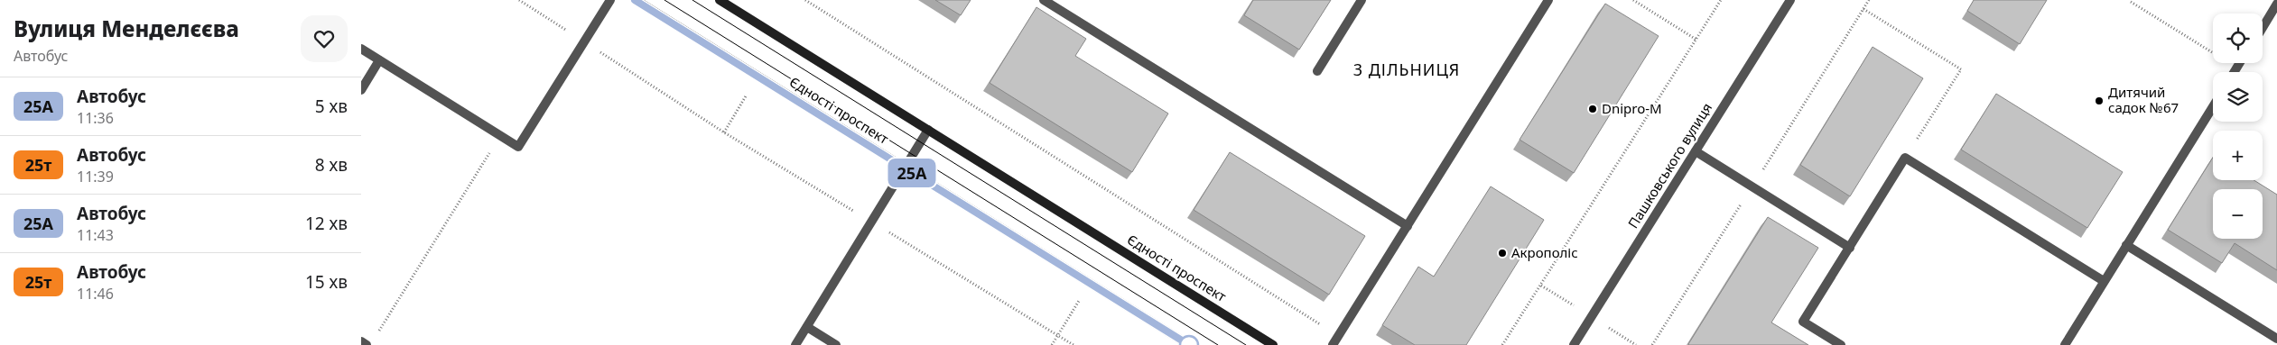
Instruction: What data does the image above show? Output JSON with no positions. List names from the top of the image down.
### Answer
{
  "streets": {
    "main road": ["Єдності проспект"],
    "street": ["Пашковського вулиця"]
  },
  "districts": ["3 ДІЛЬНИЦЯ"],
  "places": ["Дитячий садок №67", "Dnipro-M", "Акрополіс"],
  "lines": ["bus line 25А"],
  "page": {
    "heading": ["Вулиця Менделєєва", "Автобус"],
    "on_map": "25А",
    "map_buttons": ["+", "−"],
    "list": [
      {
        "mark": "25А",
        "name": "Автобус",
        "note": "11:36",
        "value": "5 хв"
      },
      {
        "mark": "25т",
        "name": "Автобус",
        "note": "11:39",
        "value": "8 хв"
      },
      {
        "mark": "25А",
        "name": "Автобус",
        "note": "11:43",
        "value": "12 хв"
      },
      {
        "mark": "25т",
        "name": "Автобус",
        "note": "11:46",
        "value": "15 хв"
      }
    ]
  }
}
